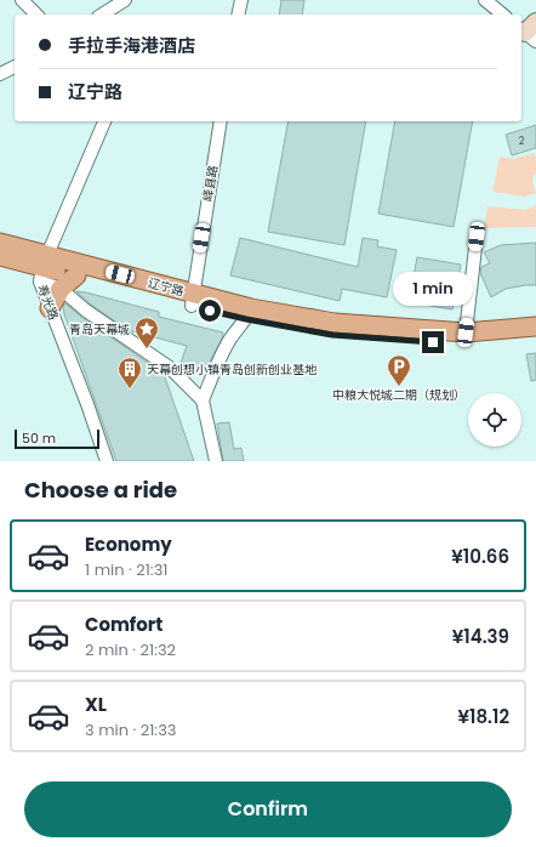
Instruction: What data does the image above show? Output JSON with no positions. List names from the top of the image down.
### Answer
{
  "streets": {
    "main road": ["辽宁路"],
    "street": ["峄县路", "寿光路"]
  },
  "crossings": [
    ["峄县路", "辽宁路"],
    ["辽宁路", "寿光路"]
  ],
  "places": {
    "place": ["青岛天幕城"],
    "parking": ["中粮大悦城二期（规划）"],
    "building": ["天幕创想小镇青岛创新创业基地"]
  },
  "house_numbers": ["2"],
  "scale_bar": "50 m",
  "page": {
    "banner": ["手拉手海港酒店", "辽宁路"],
    "bubble": "1 min",
    "scale": "50 m",
    "heading": "Choose a ride",
    "list": [
      {
        "name": "Economy",
        "note": "1 min · 21:31",
        "value": "¥10.66"
      },
      {
        "name": "Comfort",
        "note": "2 min · 21:32",
        "value": "¥14.39"
      },
      {
        "name": "XL",
        "note": "3 min · 21:33",
        "value": "¥18.12"
      }
    ],
    "buttons": "Confirm"
  }
}
